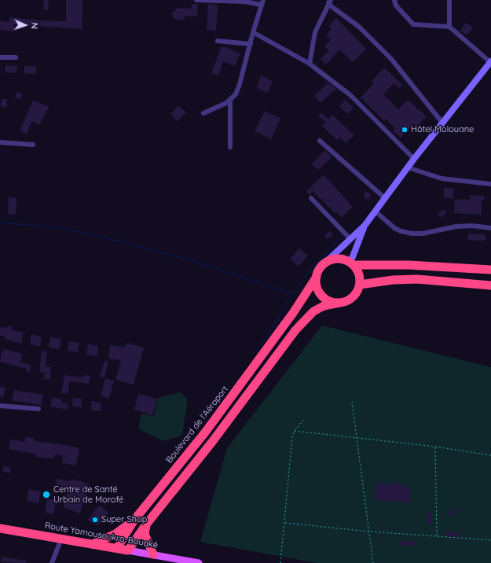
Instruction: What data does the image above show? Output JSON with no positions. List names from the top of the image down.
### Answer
{
  "streets": {
    "highway": ["Boulevard de l'Aéroport", "Route Yamousoukro-Bouaké"]
  },
  "crossings": [
    ["Boulevard de l'Aéroport", "Route Yamousoukro-Bouaké"]
  ],
  "places": ["Hôtel Molouane", "Centre de Santé Urbain de Morofé", "Super Shop"],
  "north": "right"
}
